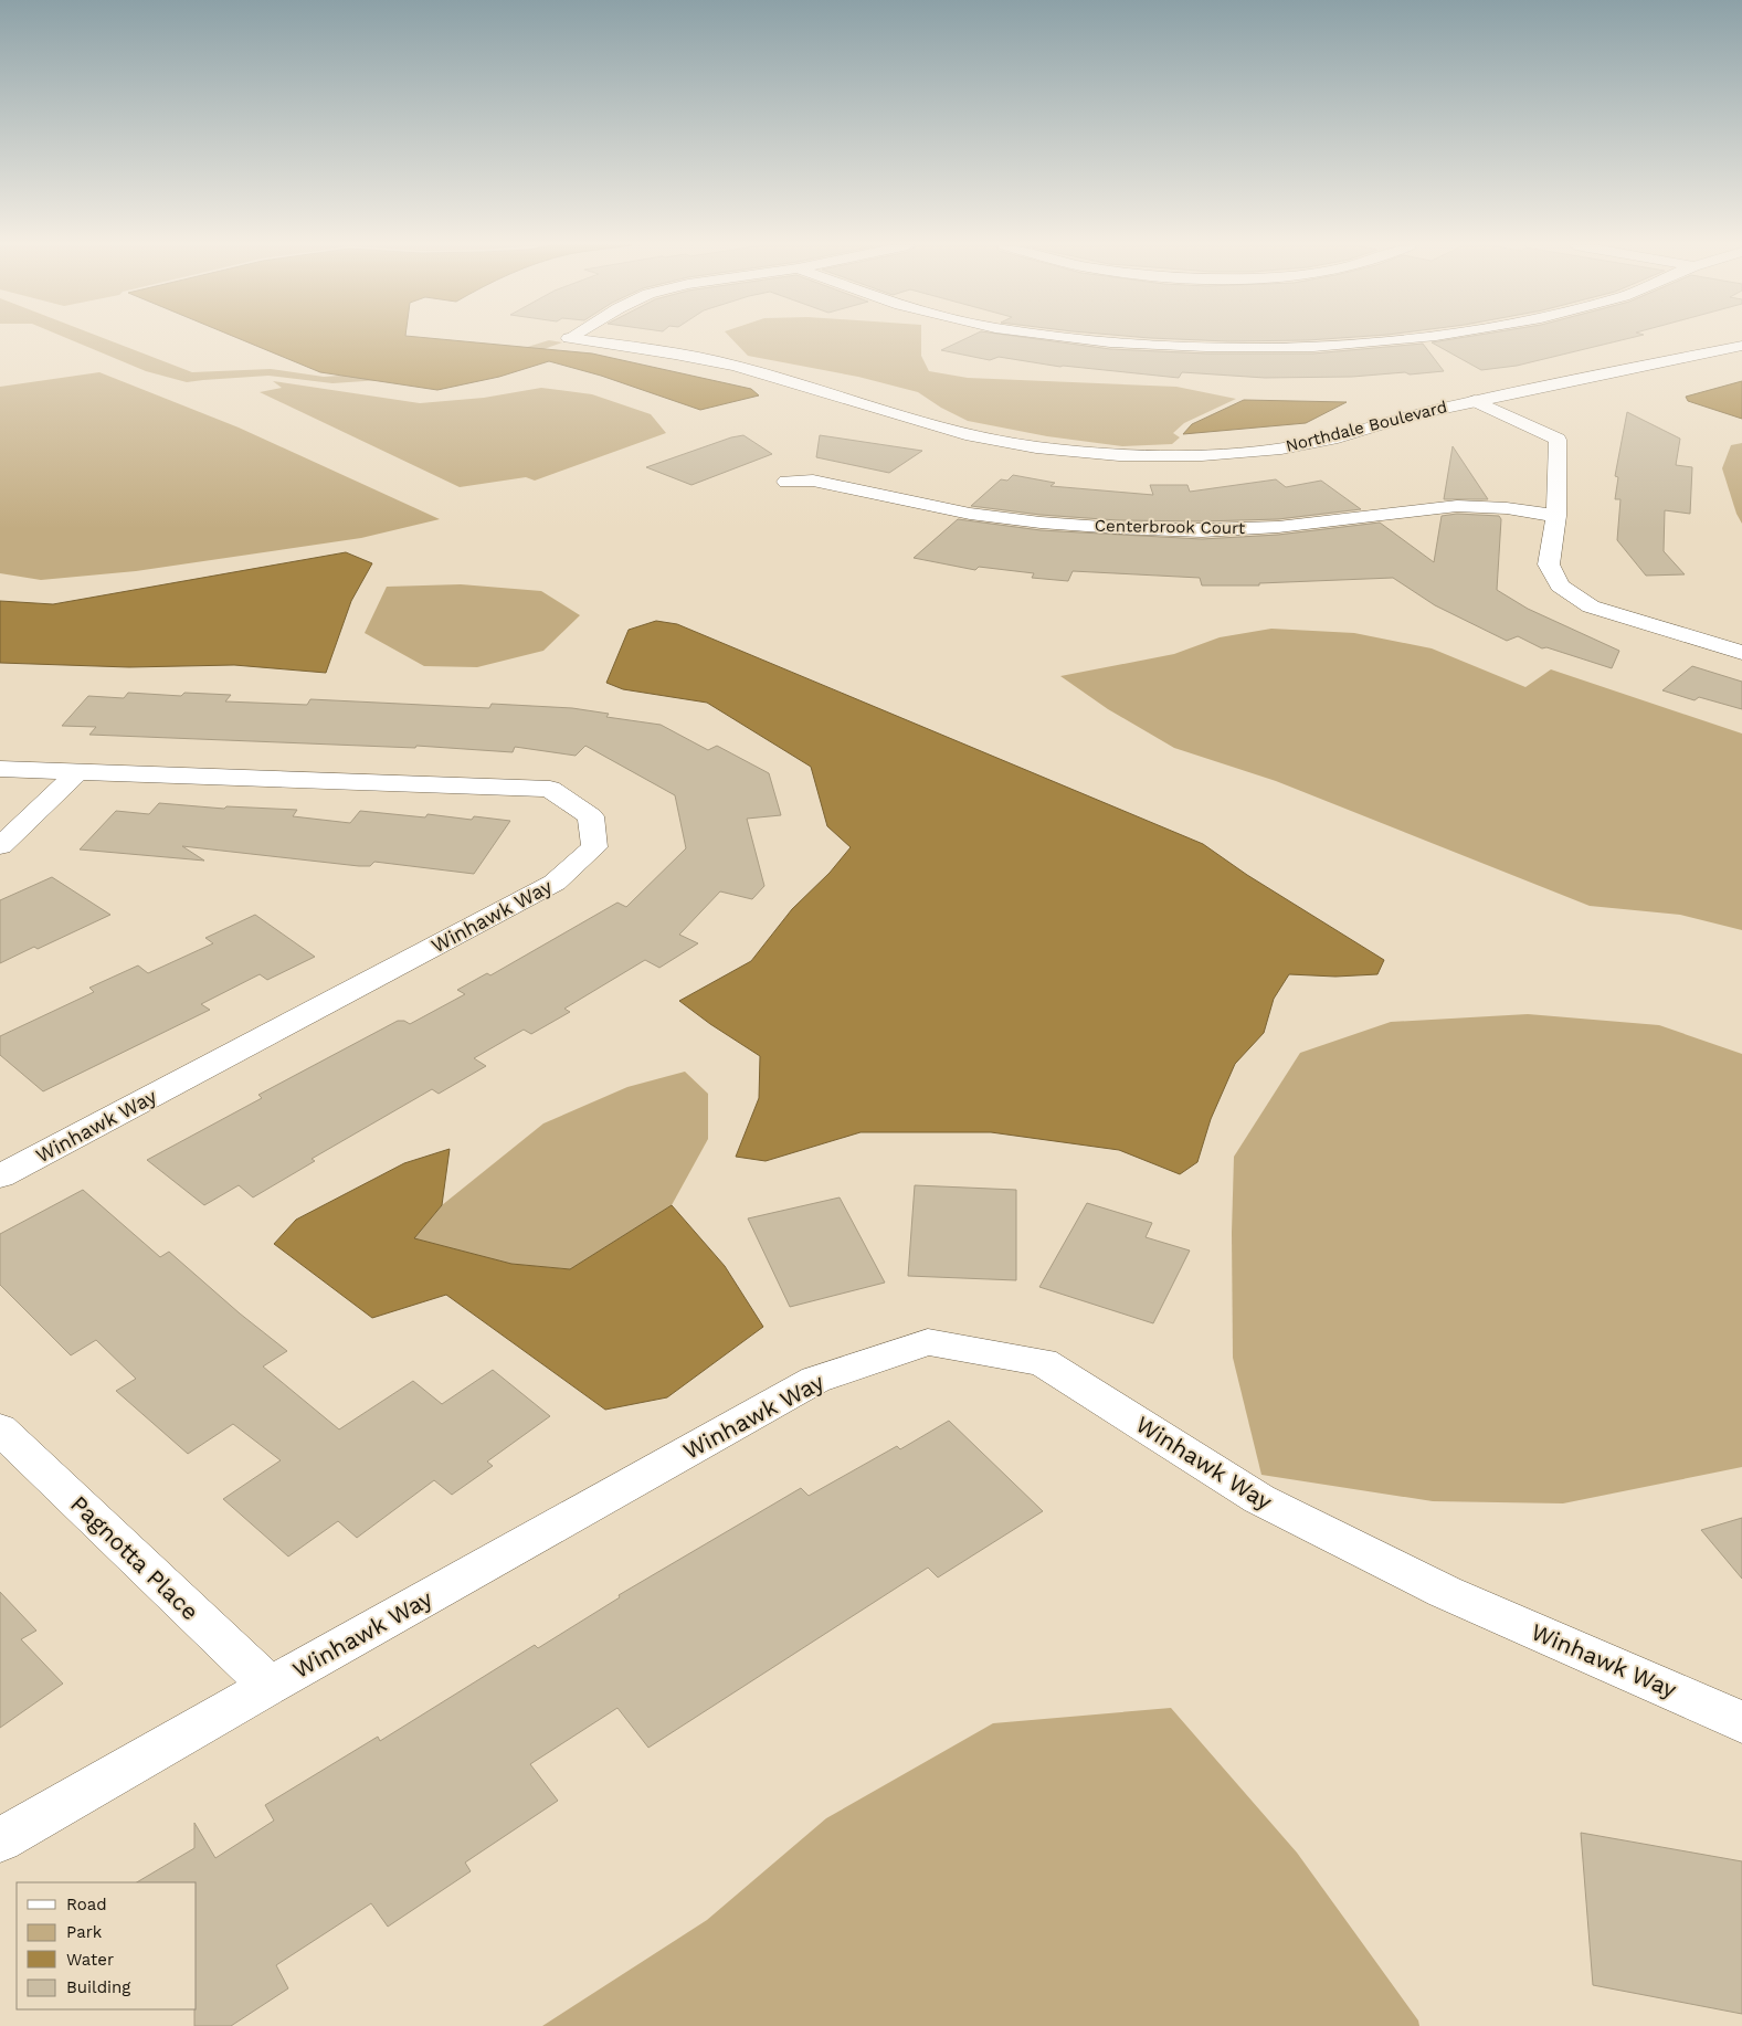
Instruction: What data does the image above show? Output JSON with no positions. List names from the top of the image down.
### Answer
{
  "streets": {
    "street": [
      "Northdale Boulevard",
      "Centerbrook Court",
      "Winhawk Way",
      "Pagnotta Place"
    ]
  },
  "crossings": [
    ["Winhawk Way", "Pagnotta Place"]
  ],
  "legend": [
    "Road",
    "Park",
    "Water",
    "Building"
  ]
}
